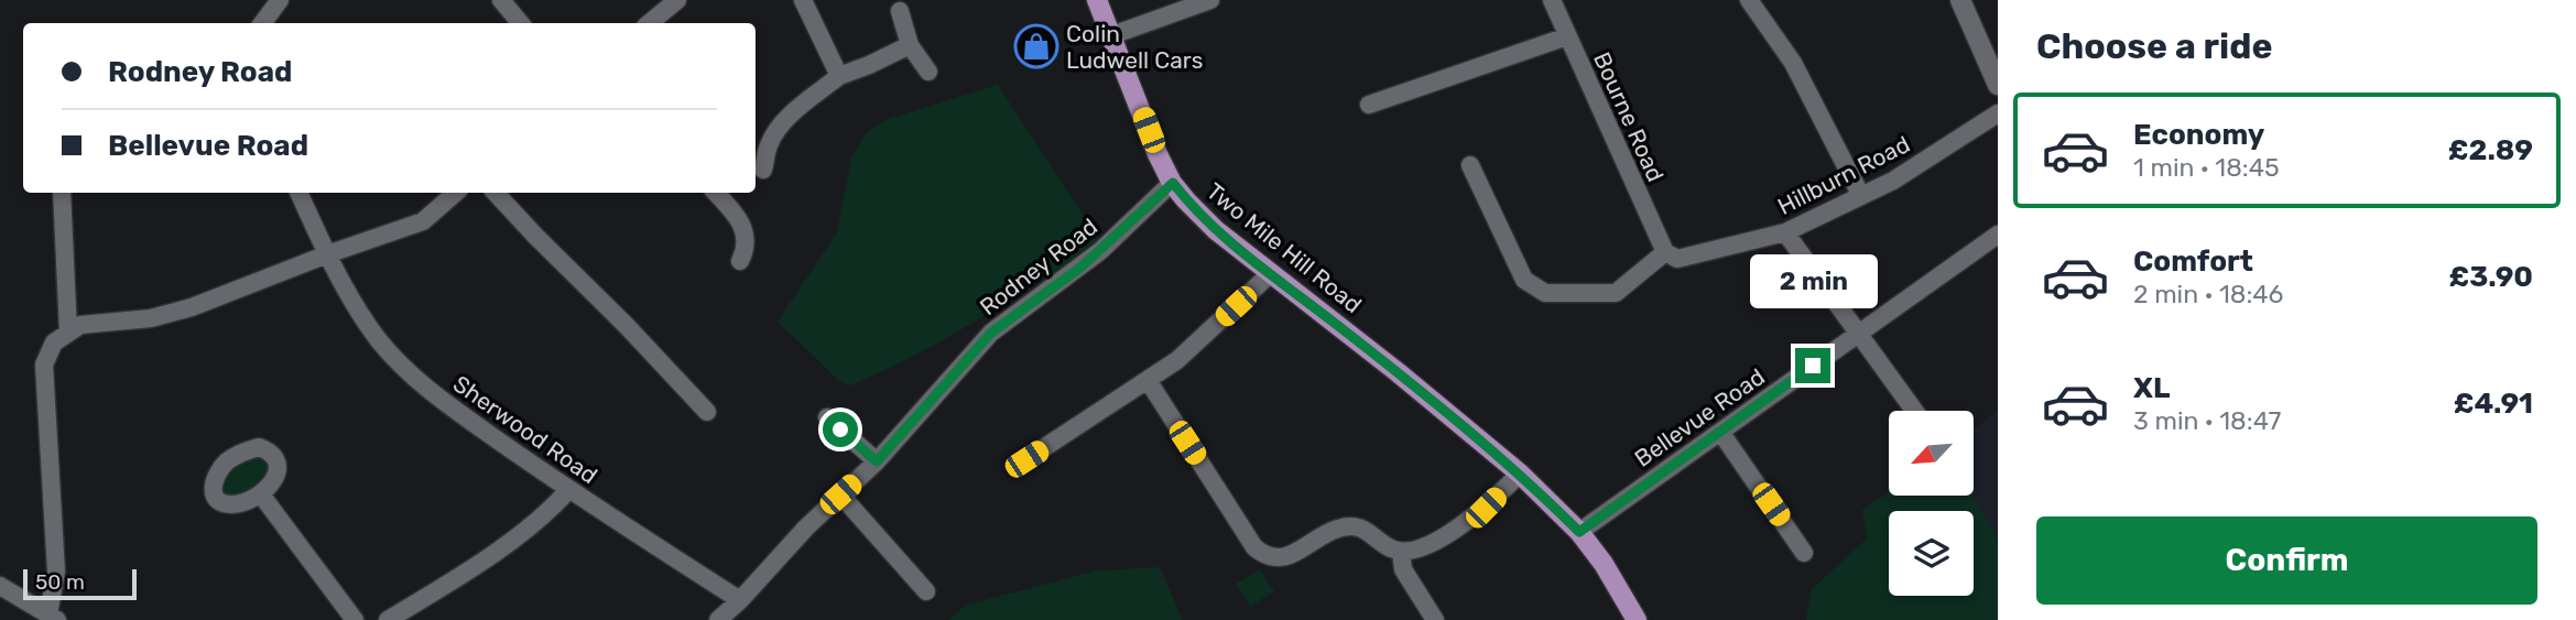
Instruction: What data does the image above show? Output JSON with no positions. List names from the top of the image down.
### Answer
{
  "streets": {
    "main road": ["Two Mile Hill Road"],
    "street": [
      "Bourne Road",
      "Hillburn Road",
      "Rodney Road",
      "Bellevue Road",
      "Sherwood Road"
    ]
  },
  "crossings": [
    ["Bourne Road", "Hillburn Road"],
    ["Two Mile Hill Road", "Rodney Road"],
    ["Two Mile Hill Road", "Bellevue Road"],
    ["Rodney Road", "Sherwood Road"]
  ],
  "places": {
    "shop": ["Colin Ludwell Cars"]
  },
  "scale_bar": "50 m",
  "north": "bottom left",
  "page": {
    "heading": "Choose a ride",
    "banner": ["Rodney Road", "Bellevue Road"],
    "list": [
      {
        "name": "Economy",
        "note": "1 min · 18:45",
        "value": "£2.89"
      },
      {
        "name": "Comfort",
        "note": "2 min · 18:46",
        "value": "£3.90"
      },
      {
        "name": "XL",
        "note": "3 min · 18:47",
        "value": "£4.91"
      }
    ],
    "bubble": "2 min",
    "buttons": "Confirm",
    "scale": "50 m"
  }
}
